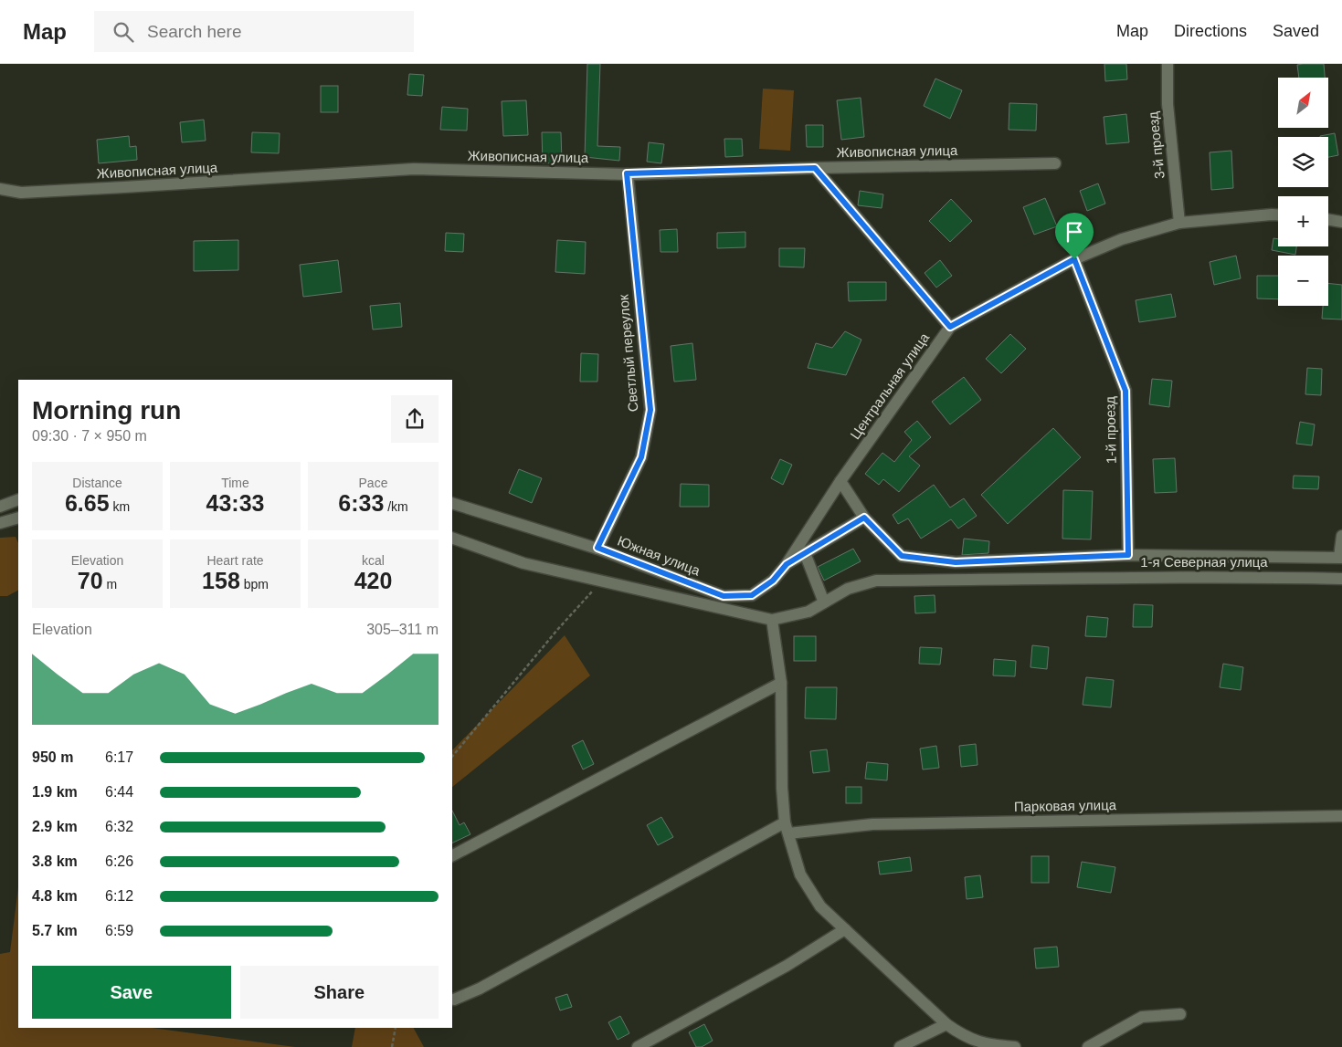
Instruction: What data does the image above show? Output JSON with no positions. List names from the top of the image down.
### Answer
{
  "streets": {
    "street": [
      "3-й проезд",
      "Живописная улица",
      "Светлый переулок",
      "Центральная улица",
      "1-й проезд",
      "Южная улица",
      "1-я Северная улица",
      "Парковая улица"
    ]
  },
  "crossings": [
    ["3-й проезд", "Центральная улица"],
    ["Живописная улица", "Светлый переулок"],
    ["Светлый переулок", "Южная улица"],
    ["Центральная улица", "1-й проезд"],
    ["Центральная улица", "Южная улица"]
  ],
  "north": "top right",
  "page": {
    "header": "Map",
    "search": "Search here",
    "nav": ["Map", "Directions", "Saved"],
    "map_buttons": ["+", "−"],
    "heading": ["Morning run", "09:30 · 7 × 950 m"],
    "stats": [
      ["Distance", "6.65 km"],
      ["Time", "43:33"],
      ["Pace", "6:33 /km"],
      ["Elevation", "70 m"],
      ["Heart rate", "158 bpm"],
      ["kcal", "420"]
    ],
    "chart": ["Elevation", "305–311 m"],
    "list": [
      {
        "name": "950 m",
        "note": "6:17"
      },
      {
        "name": "1.9 km",
        "note": "6:44"
      },
      {
        "name": "2.9 km",
        "note": "6:32"
      },
      {
        "name": "3.8 km",
        "note": "6:26"
      },
      {
        "name": "4.8 km",
        "note": "6:12"
      },
      {
        "name": "5.7 km",
        "note": "6:59"
      }
    ],
    "buttons": ["Save", "Share"]
  }
}
